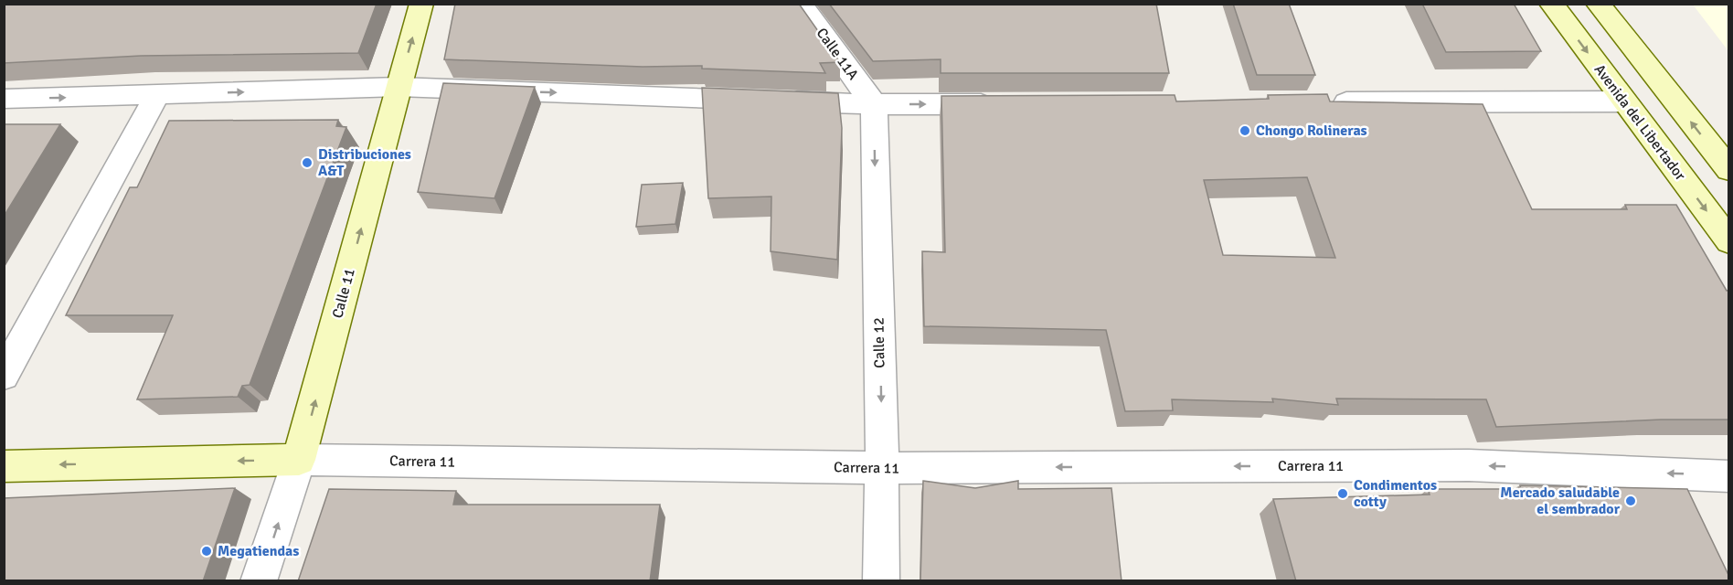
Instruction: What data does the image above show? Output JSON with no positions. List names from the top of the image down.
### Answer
{
  "streets": {
    "street": [
      "Calle 11A",
      "Avenida del Libertador",
      "Calle 11",
      "Calle 12",
      "Carrera 11"
    ]
  },
  "crossings": [
    ["Calle 11A", "Calle 12"],
    ["Calle 11", "Carrera 11"],
    ["Calle 12", "Carrera 11"]
  ],
  "one_way": ["Calle 11", "Calle 12", "Carrera 11"],
  "places": [
    "Chongo Rolineras",
    "Distribuciones A&T",
    "Condimentos cotty",
    "Mercado saludable el sembrador",
    "Megatiendas"
  ]
}
